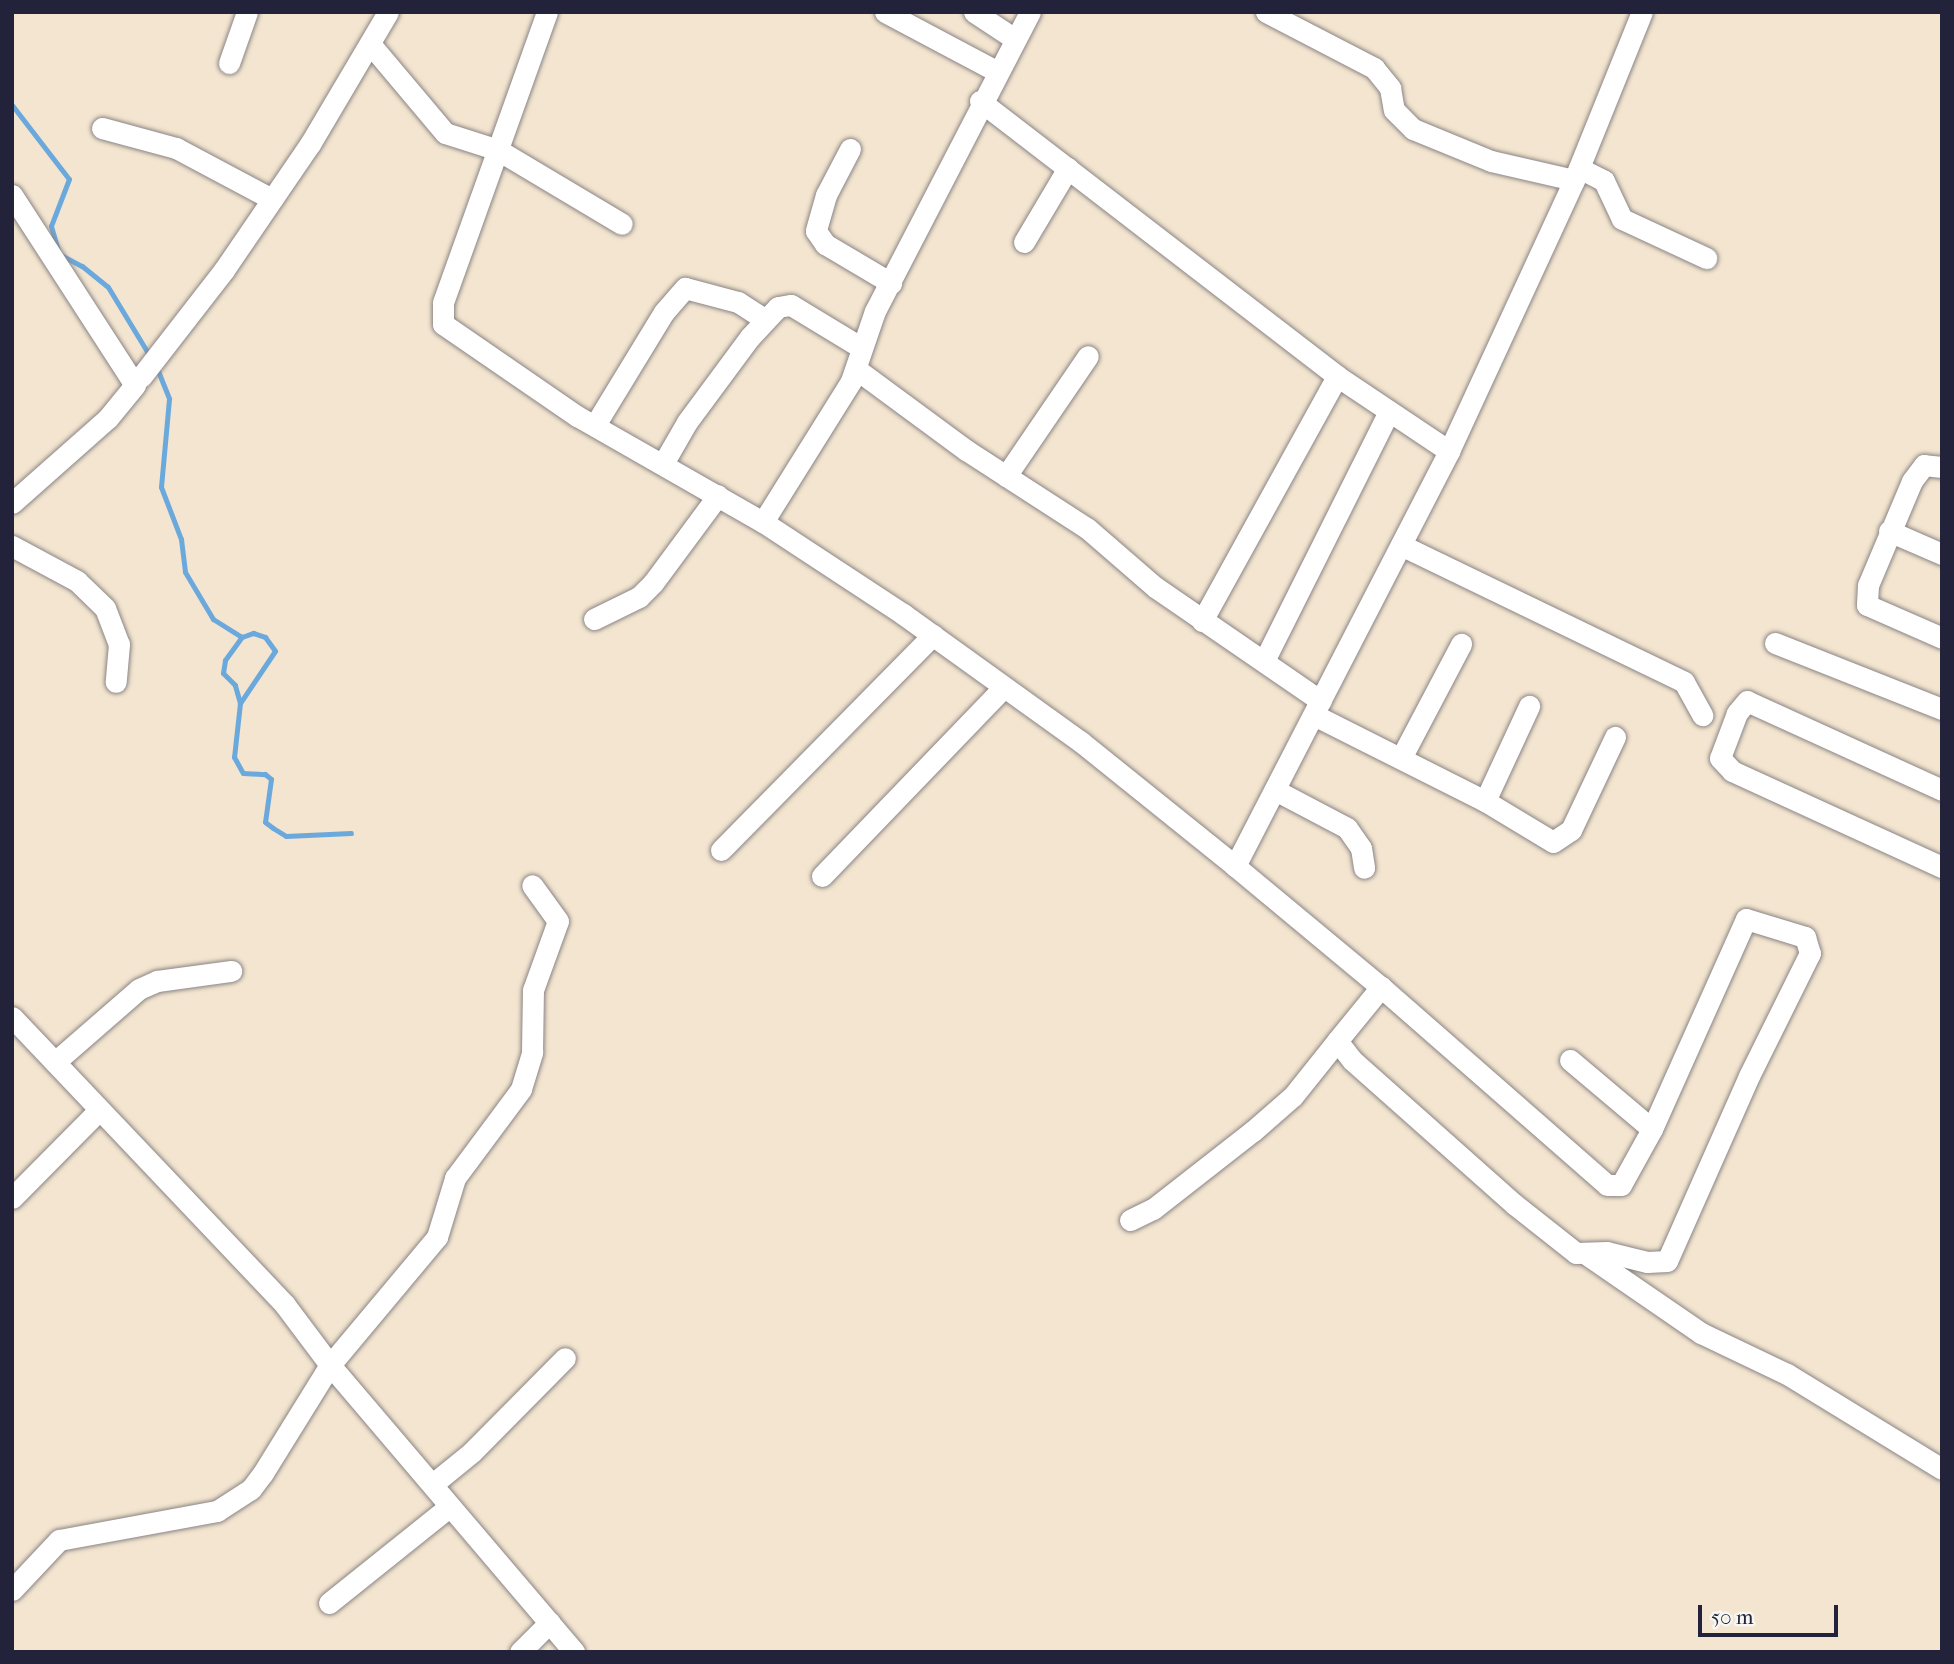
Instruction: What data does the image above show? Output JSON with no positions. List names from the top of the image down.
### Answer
{
  "scale_bar": "50 m"
}
